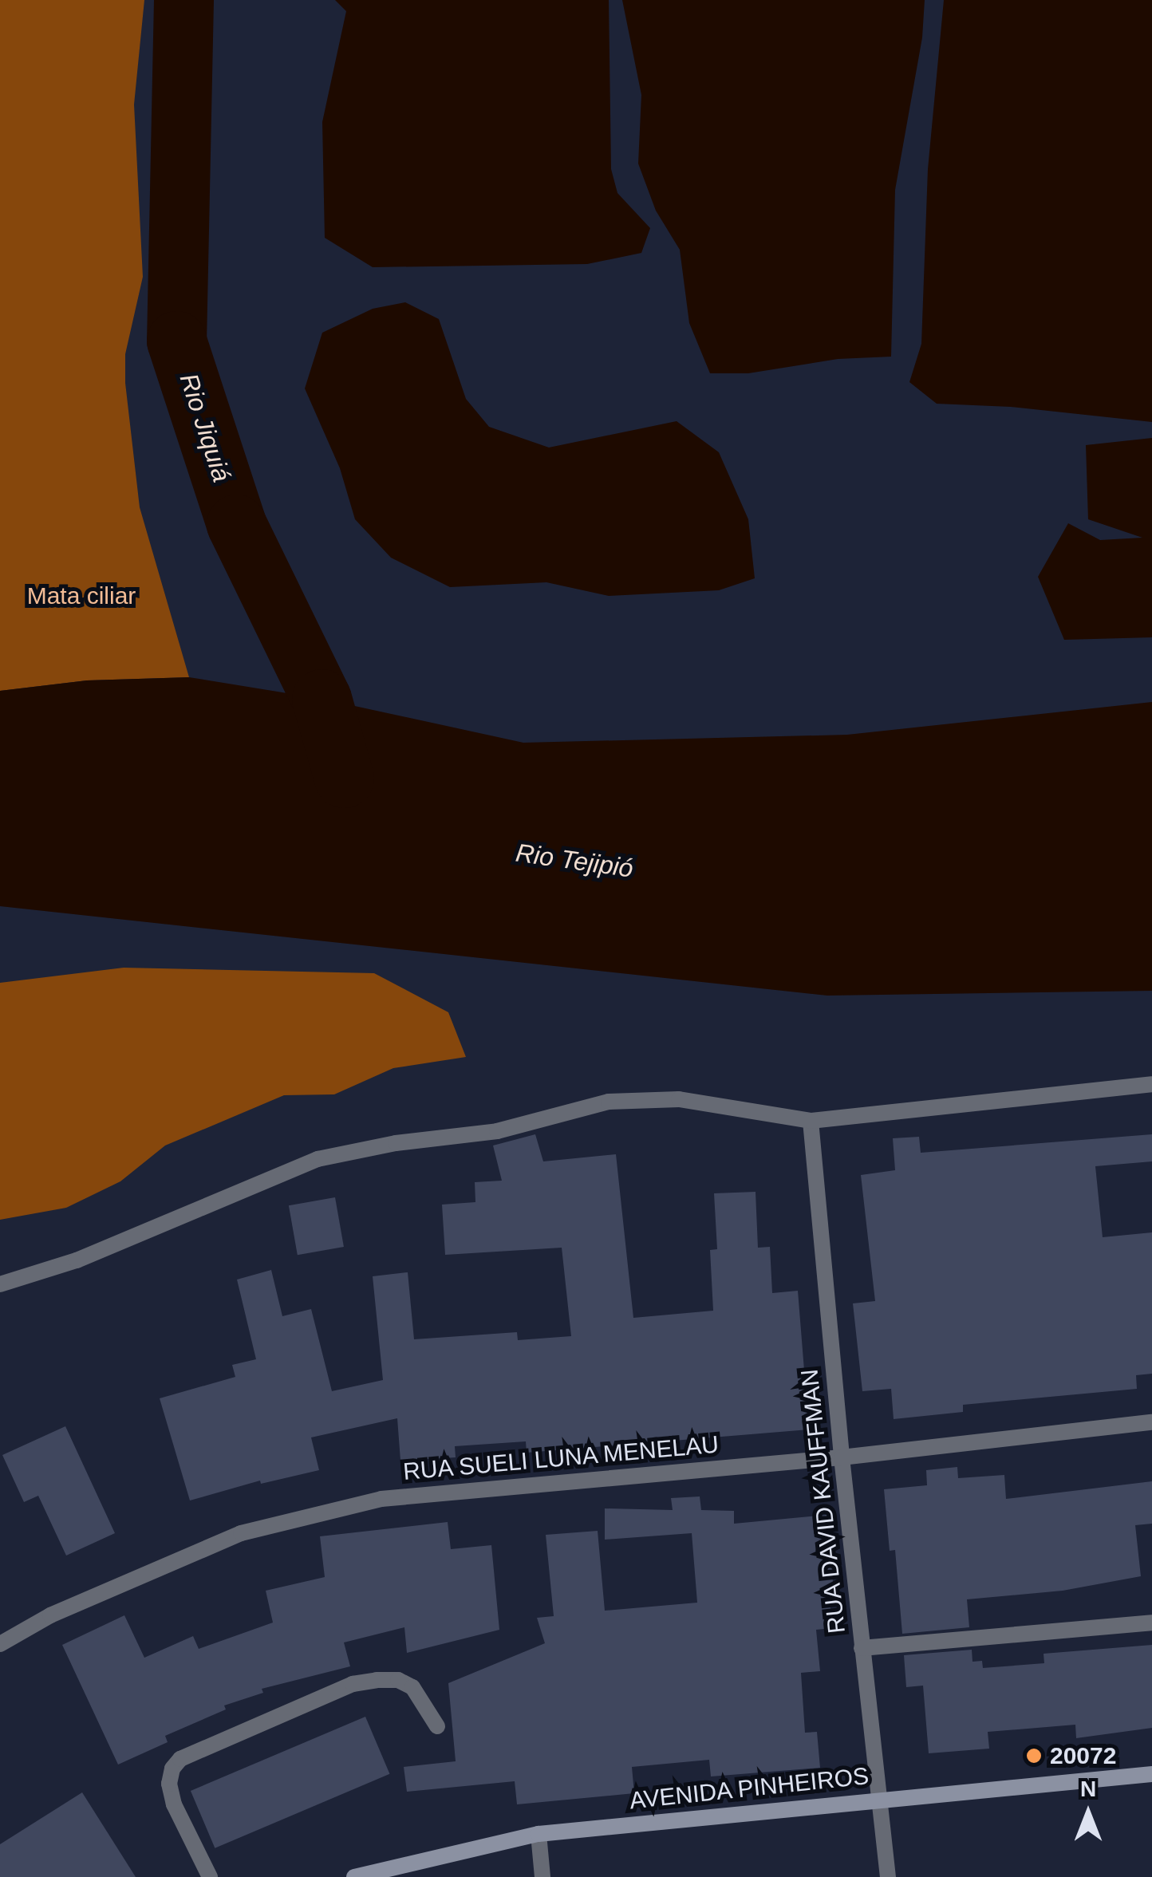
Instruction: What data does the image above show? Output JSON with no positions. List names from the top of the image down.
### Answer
{
  "streets": {
    "street": ["RUA SUELI LUNA MENELAU", "RUA DAVID KAUFFMAN", "AVENIDA PINHEIROS"]
  },
  "crossings": [
    ["RUA SUELI LUNA MENELAU", "RUA DAVID KAUFFMAN"],
    ["RUA DAVID KAUFFMAN", "AVENIDA PINHEIROS"]
  ],
  "water": ["Rio Jiquiá", "Rio Tejipió"],
  "parks": ["Mata ciliar"],
  "places": ["20072"],
  "north": "top"
}
